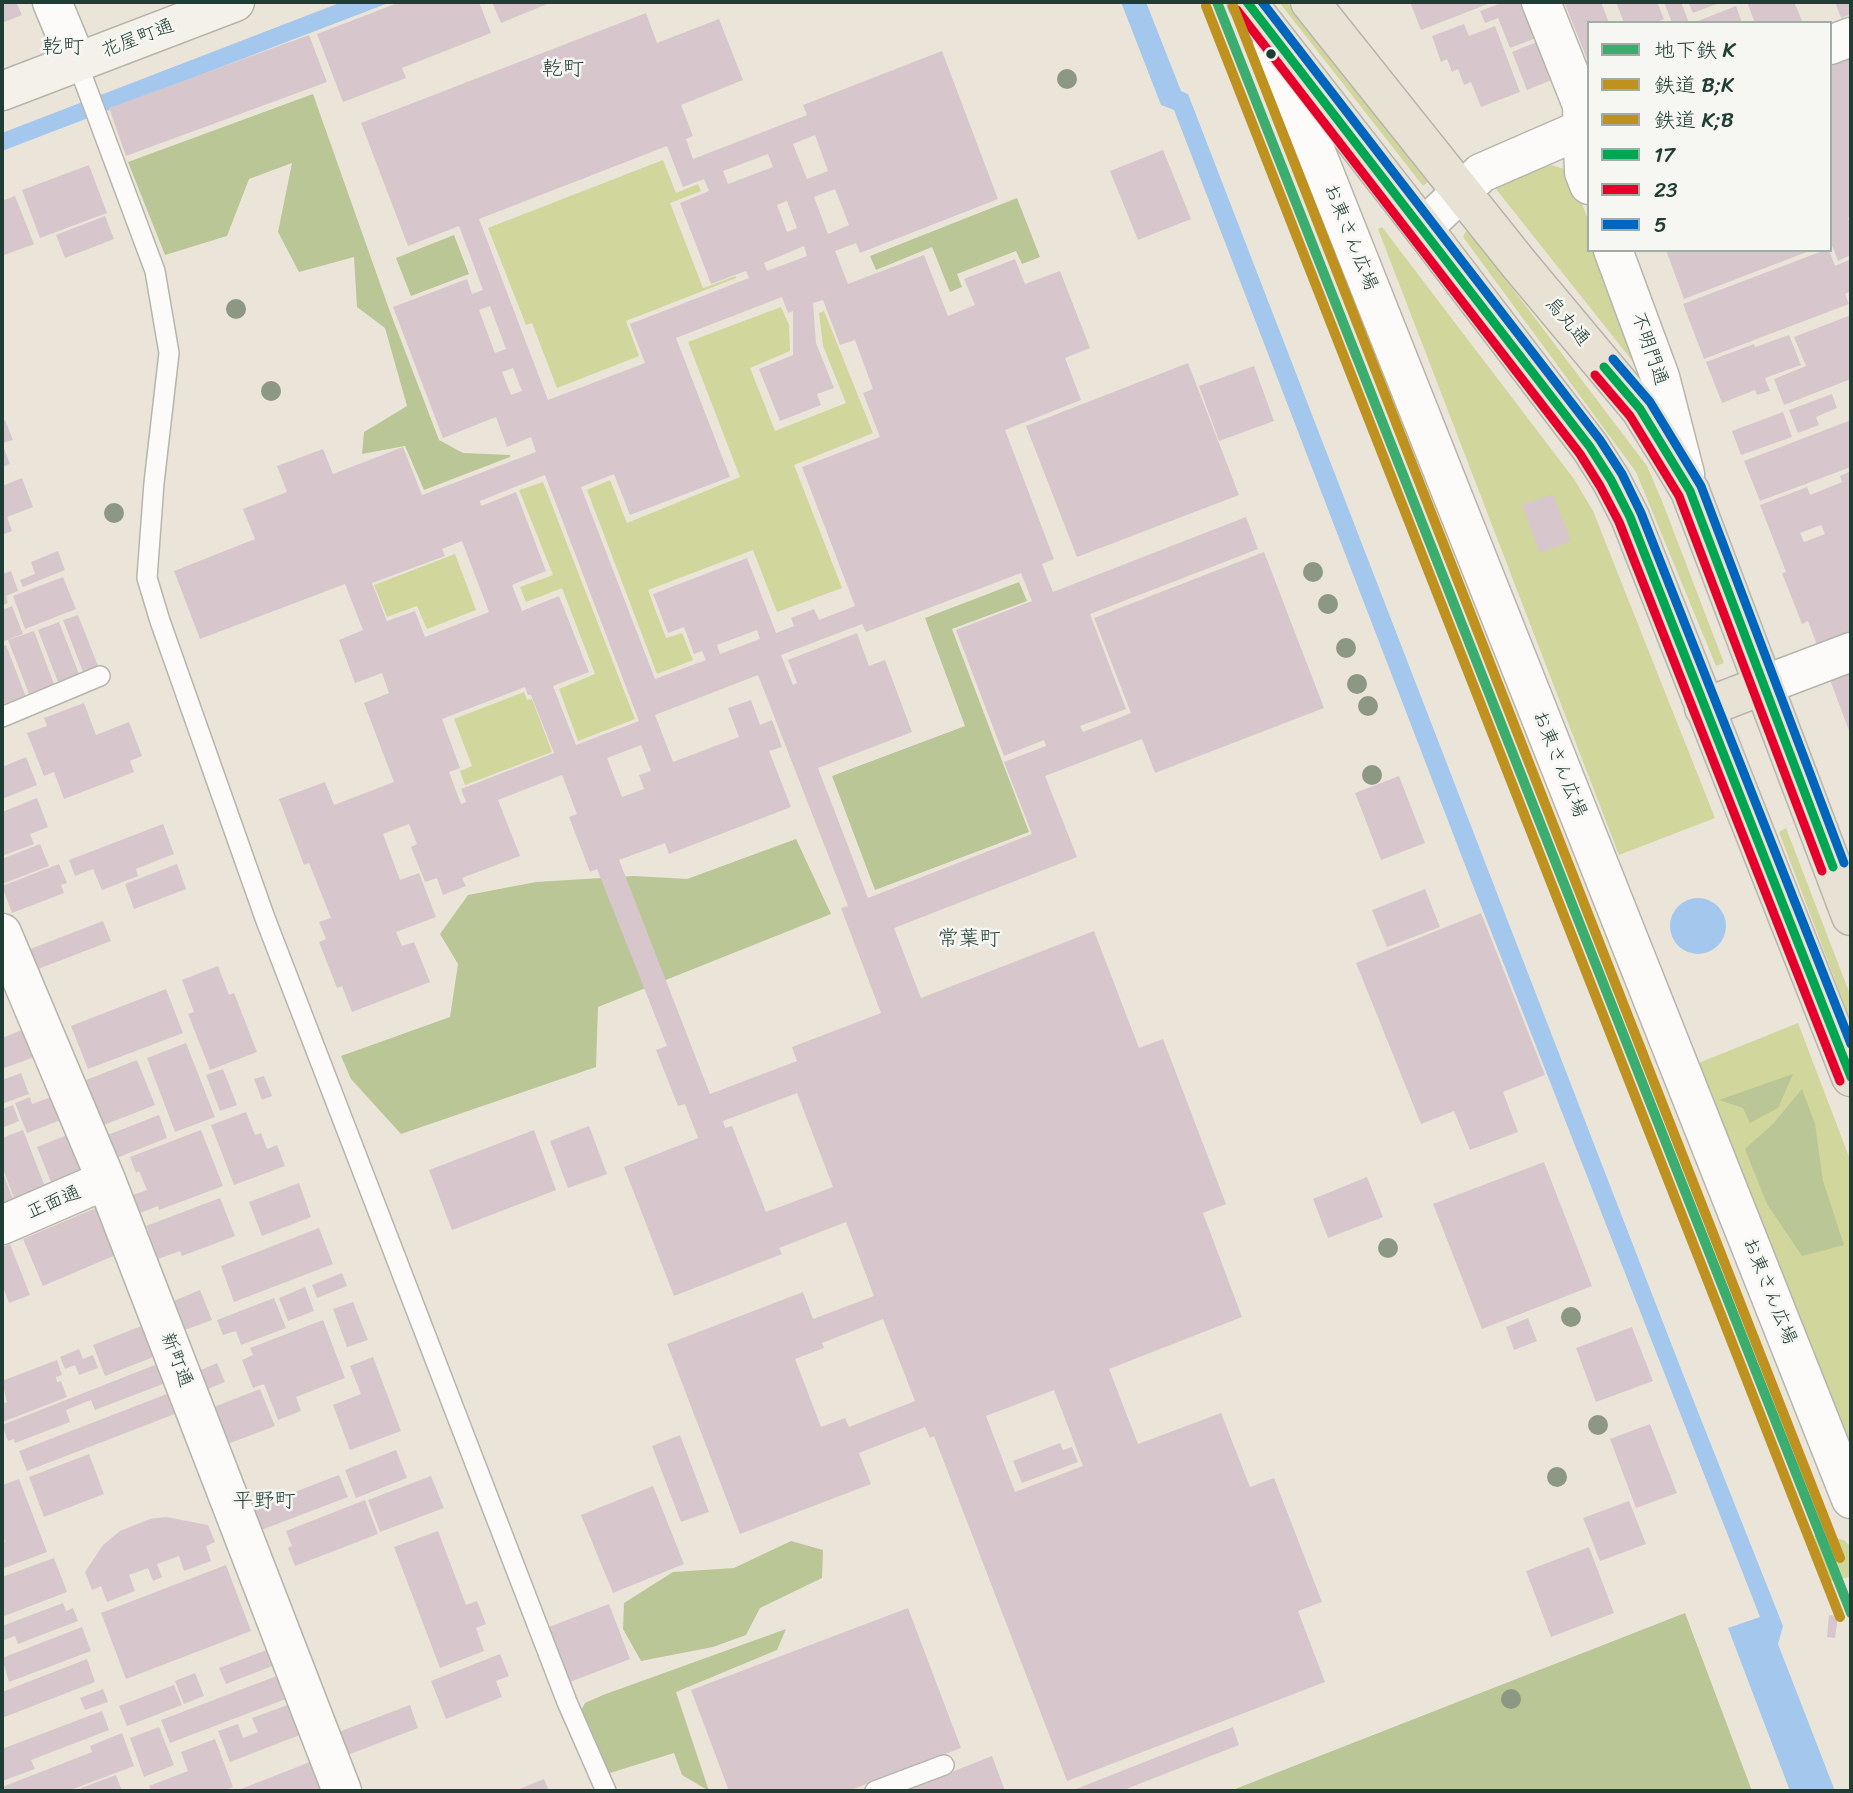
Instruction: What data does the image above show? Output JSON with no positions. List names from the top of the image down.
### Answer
{
  "streets": {
    "highway": ["烏丸通"],
    "street": [
      "花屋町通",
      "お東さん広場",
      "不明門通",
      "正面通",
      "新町通"
    ]
  },
  "crossings": [
    ["烏丸通", "不明門通"],
    ["正面通", "新町通"]
  ],
  "districts": [
    "乾町",
    "乾町",
    "常葉町",
    "平野町"
  ],
  "lines": [
    "metro line K",
    "transit line 17",
    "transit line 5",
    "rail line B;K",
    "rail line K;B",
    "transit line 23"
  ],
  "legend": [
    "地下鉄 K",
    "鉄道 B;K",
    "鉄道 K;B",
    "17",
    "23",
    "5"
  ]
}
